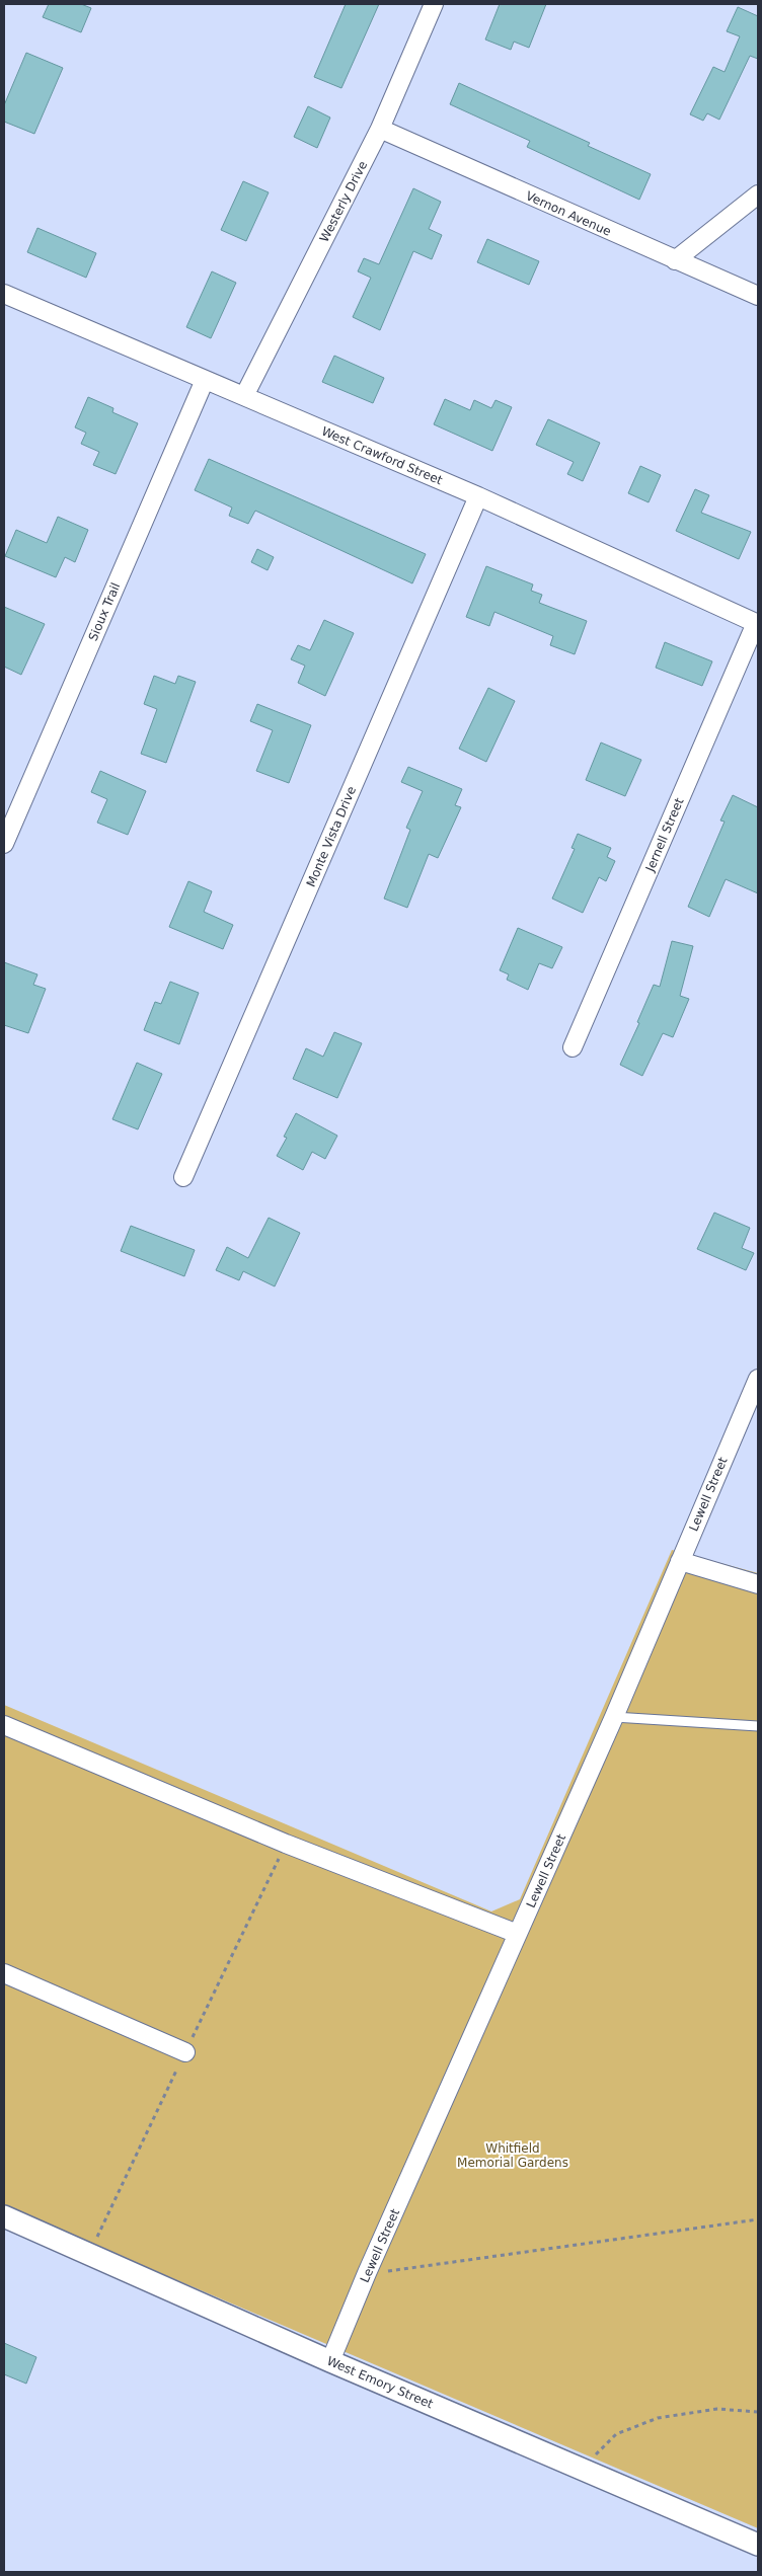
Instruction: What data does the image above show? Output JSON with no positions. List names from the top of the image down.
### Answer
{
  "streets": {
    "street": [
      "Westerly Drive",
      "Vernon Avenue",
      "West Crawford Street",
      "Sioux Trail",
      "Jernell Street",
      "Monte Vista Drive",
      "Lewell Street",
      "West Emory Street"
    ]
  },
  "crossings": [
    ["Westerly Drive", "Vernon Avenue"],
    ["Westerly Drive", "West Crawford Street"],
    ["West Crawford Street", "Sioux Trail"],
    ["West Crawford Street", "Jernell Street"],
    ["West Crawford Street", "Monte Vista Drive"],
    ["Lewell Street", "West Emory Street"]
  ],
  "parks": ["Whitfield Memorial Gardens"]
}
